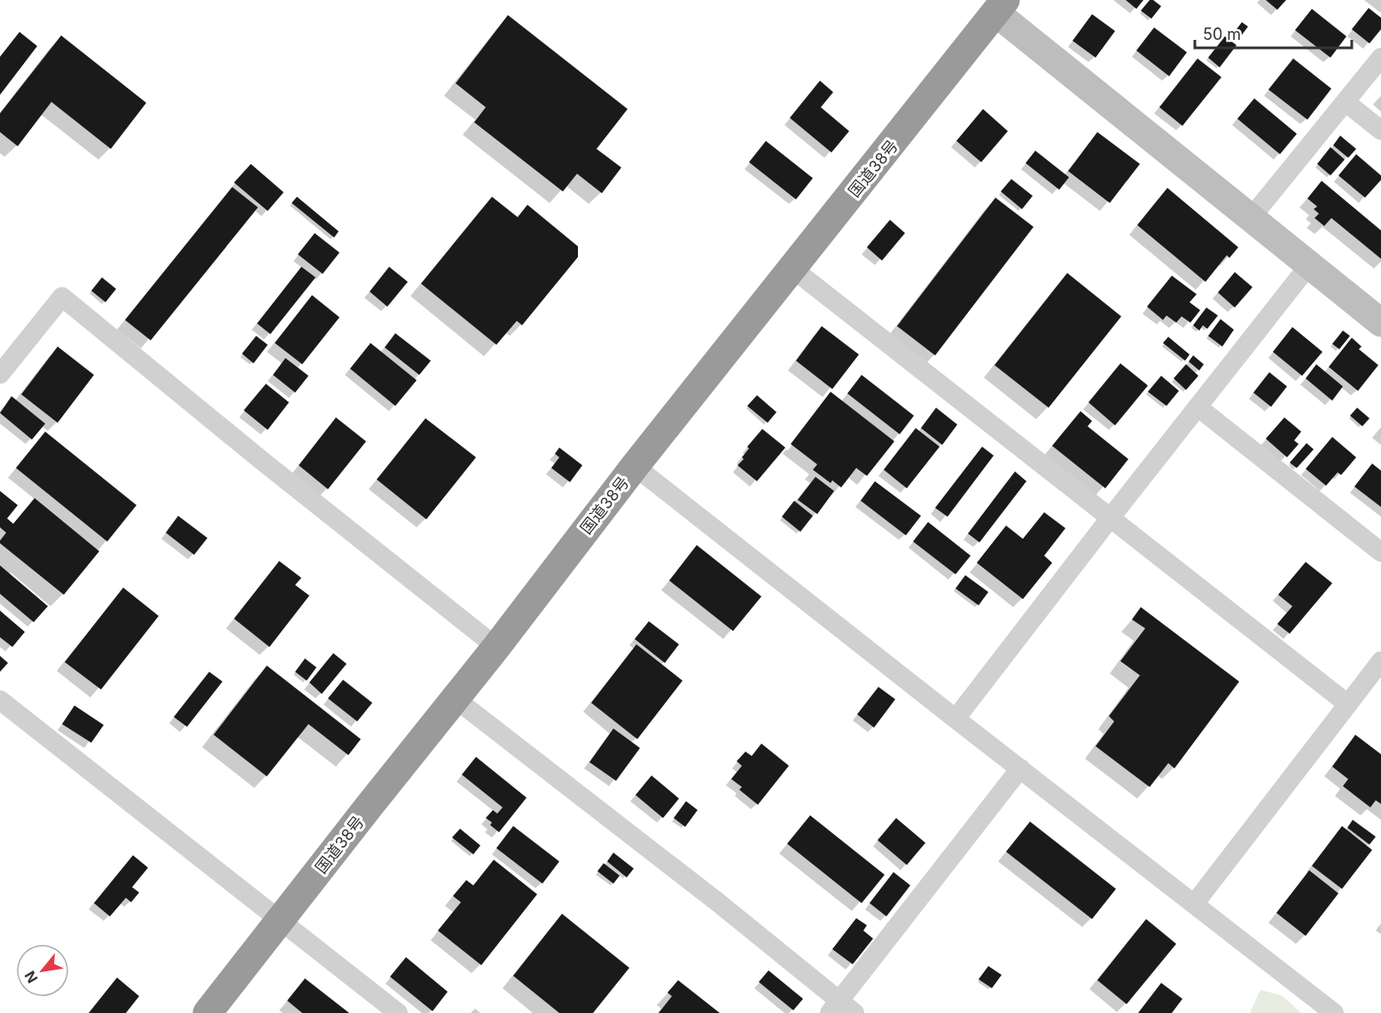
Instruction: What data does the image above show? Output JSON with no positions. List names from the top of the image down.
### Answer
{
  "streets": {
    "highway": ["国道38号"]
  },
  "scale_bar": "50 m",
  "north": "bottom left"
}
